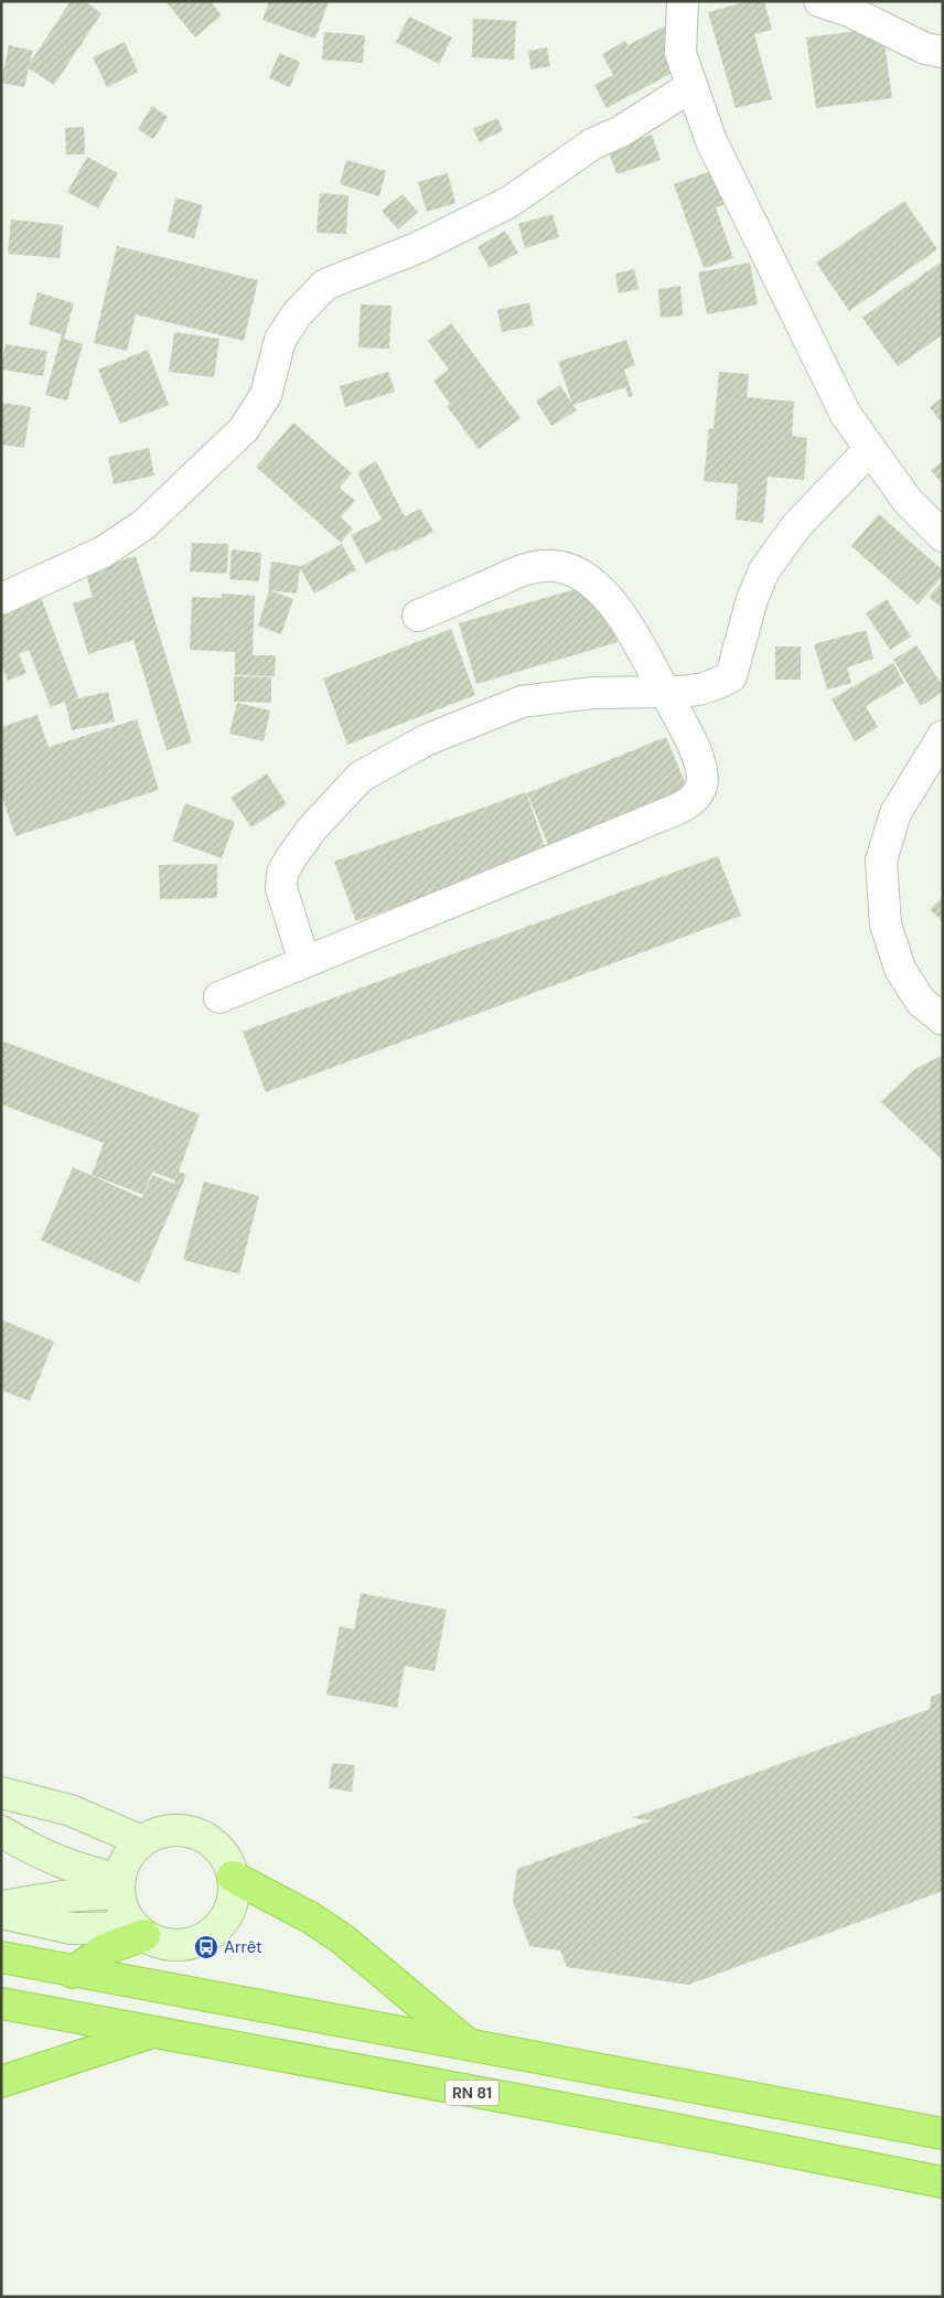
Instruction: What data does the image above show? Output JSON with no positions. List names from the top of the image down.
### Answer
{
  "streets": {
    "highway": ["RN 81"]
  },
  "places": {
    "bus stop": ["Arrêt"]
  }
}
